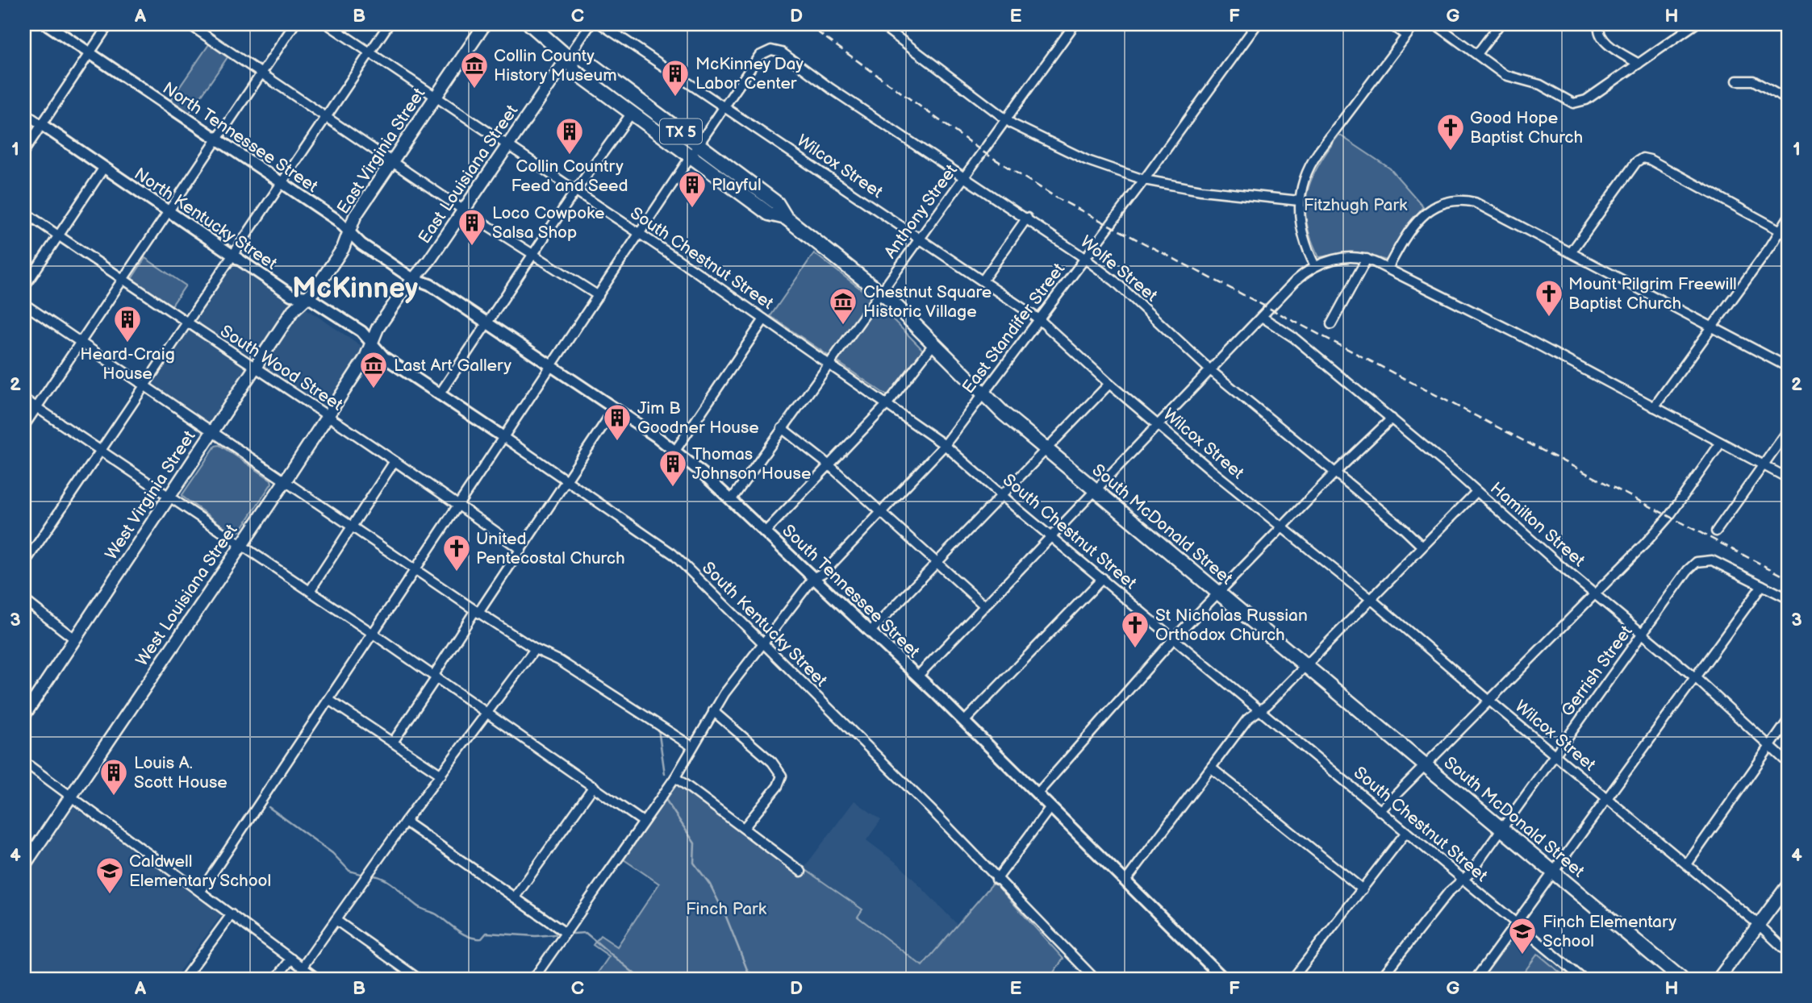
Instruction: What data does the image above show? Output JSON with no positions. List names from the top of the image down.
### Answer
{
  "streets": {
    "main road": [
      "TX 5",
      "East Virginia Street",
      "East Louisiana Street",
      "West Virginia Street",
      "South McDonald Street",
      "West Louisiana Street"
    ],
    "street": [
      "North Tennessee Street",
      "Wilcox Street",
      "Anthony Street",
      "North Kentucky Street",
      "South Chestnut Street",
      "Wolfe Street",
      "East Standifer Street",
      "South Wood Street",
      "Hamilton Street",
      "South Tennessee Street",
      "South Kentucky Street",
      "Gerrish Street"
    ]
  },
  "crossings": [
    ["TX 5", "East Louisiana Street"],
    ["TX 5", "South McDonald Street"],
    ["North Tennessee Street", "East Virginia Street"],
    ["North Tennessee Street", "East Louisiana Street"],
    ["North Tennessee Street", "South Tennessee Street"],
    ["East Virginia Street", "North Kentucky Street"],
    ["East Virginia Street", "South Chestnut Street"],
    ["East Virginia Street", "West Virginia Street"],
    ["Wilcox Street", "Anthony Street"],
    ["Wilcox Street", "Wolfe Street"],
    ["Wilcox Street", "East Standifer Street"],
    ["Wilcox Street", "Gerrish Street"],
    ["East Louisiana Street", "North Kentucky Street"],
    ["East Louisiana Street", "South Chestnut Street"],
    ["East Louisiana Street", "South McDonald Street"],
    ["East Louisiana Street", "South Tennessee Street"],
    ["East Louisiana Street", "West Louisiana Street"],
    ["East Louisiana Street", "South Kentucky Street"],
    ["Anthony Street", "South Chestnut Street"],
    ["Anthony Street", "Wolfe Street"],
    ["Anthony Street", "South McDonald Street"],
    ["Anthony Street", "South Tennessee Street"],
    ["North Kentucky Street", "West Virginia Street"],
    ["North Kentucky Street", "West Louisiana Street"],
    ["North Kentucky Street", "South Kentucky Street"],
    ["South Chestnut Street", "East Standifer Street"],
    ["South Chestnut Street", "Gerrish Street"],
    ["Wolfe Street", "East Standifer Street"],
    ["East Standifer Street", "South McDonald Street"],
    ["East Standifer Street", "South Tennessee Street"],
    ["East Standifer Street", "South Kentucky Street"],
    ["South Wood Street", "West Virginia Street"],
    ["South Wood Street", "West Louisiana Street"],
    ["South McDonald Street", "Gerrish Street"],
    ["Hamilton Street", "Gerrish Street"],
    ["West Louisiana Street", "South Kentucky Street"]
  ],
  "districts": ["McKinney"],
  "parks": ["Fitzhugh Park", "Finch Park"],
  "places": {
    "museum": ["Collin County History Museum", "Chestnut Square Historic Village", "Last Art Gallery"],
    "building": [
      "McKinney Day Labor Center",
      "Collin Country Feed and Seed",
      "Playful",
      "Loco Cowpoke Salsa Shop",
      "Heard-Craig House",
      "Jim B Goodner House",
      "Thomas Johnson House",
      "Louis A. Scott House"
    ],
    "church": [
      "Good Hope Baptist Church",
      "Mount Pilgrim Freewill Baptist Church",
      "United Pentecostal Church",
      "St Nicholas Russian Orthodox Church"
    ],
    "school or university": ["Caldwell Elementary School", "Finch Elementary School"]
  },
  "grid": {
    "columns": [
      "A",
      "B",
      "C",
      "D",
      "E",
      "F",
      "G",
      "H"
    ],
    "rows": [
      "1",
      "2",
      "3",
      "4"
    ]
  }
}
